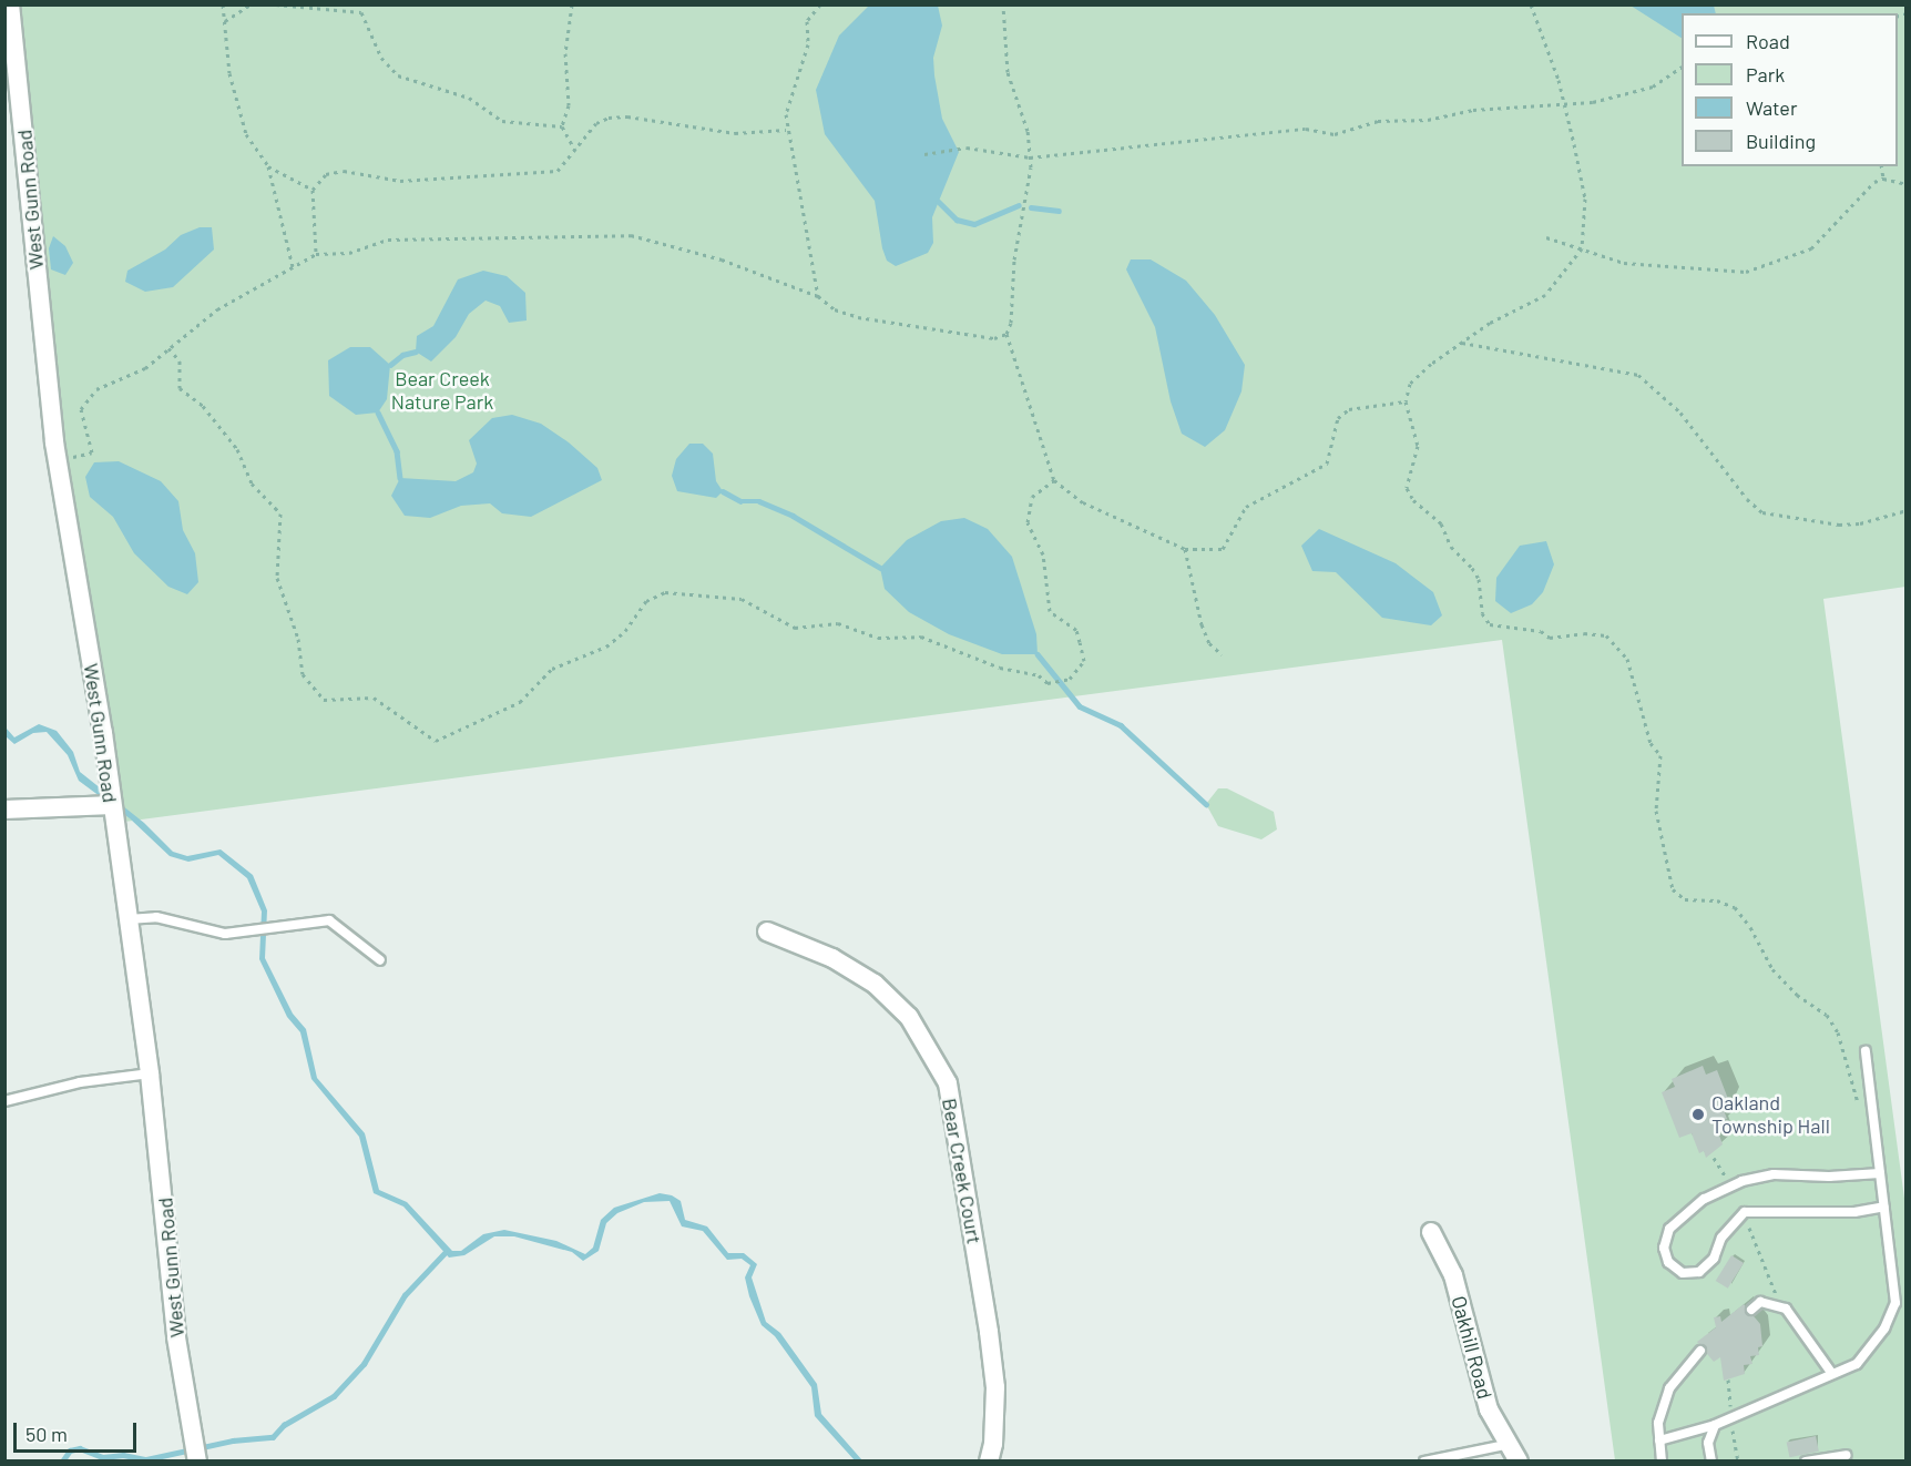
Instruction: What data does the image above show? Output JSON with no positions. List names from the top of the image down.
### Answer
{
  "streets": {
    "street": ["West Gunn Road", "Bear Creek Court", "Oakhill Road"]
  },
  "parks": ["Bear Creek Nature Park"],
  "places": ["Oakland Township Hall"],
  "legend": [
    "Road",
    "Park",
    "Water",
    "Building"
  ],
  "scale_bar": "50 m"
}
